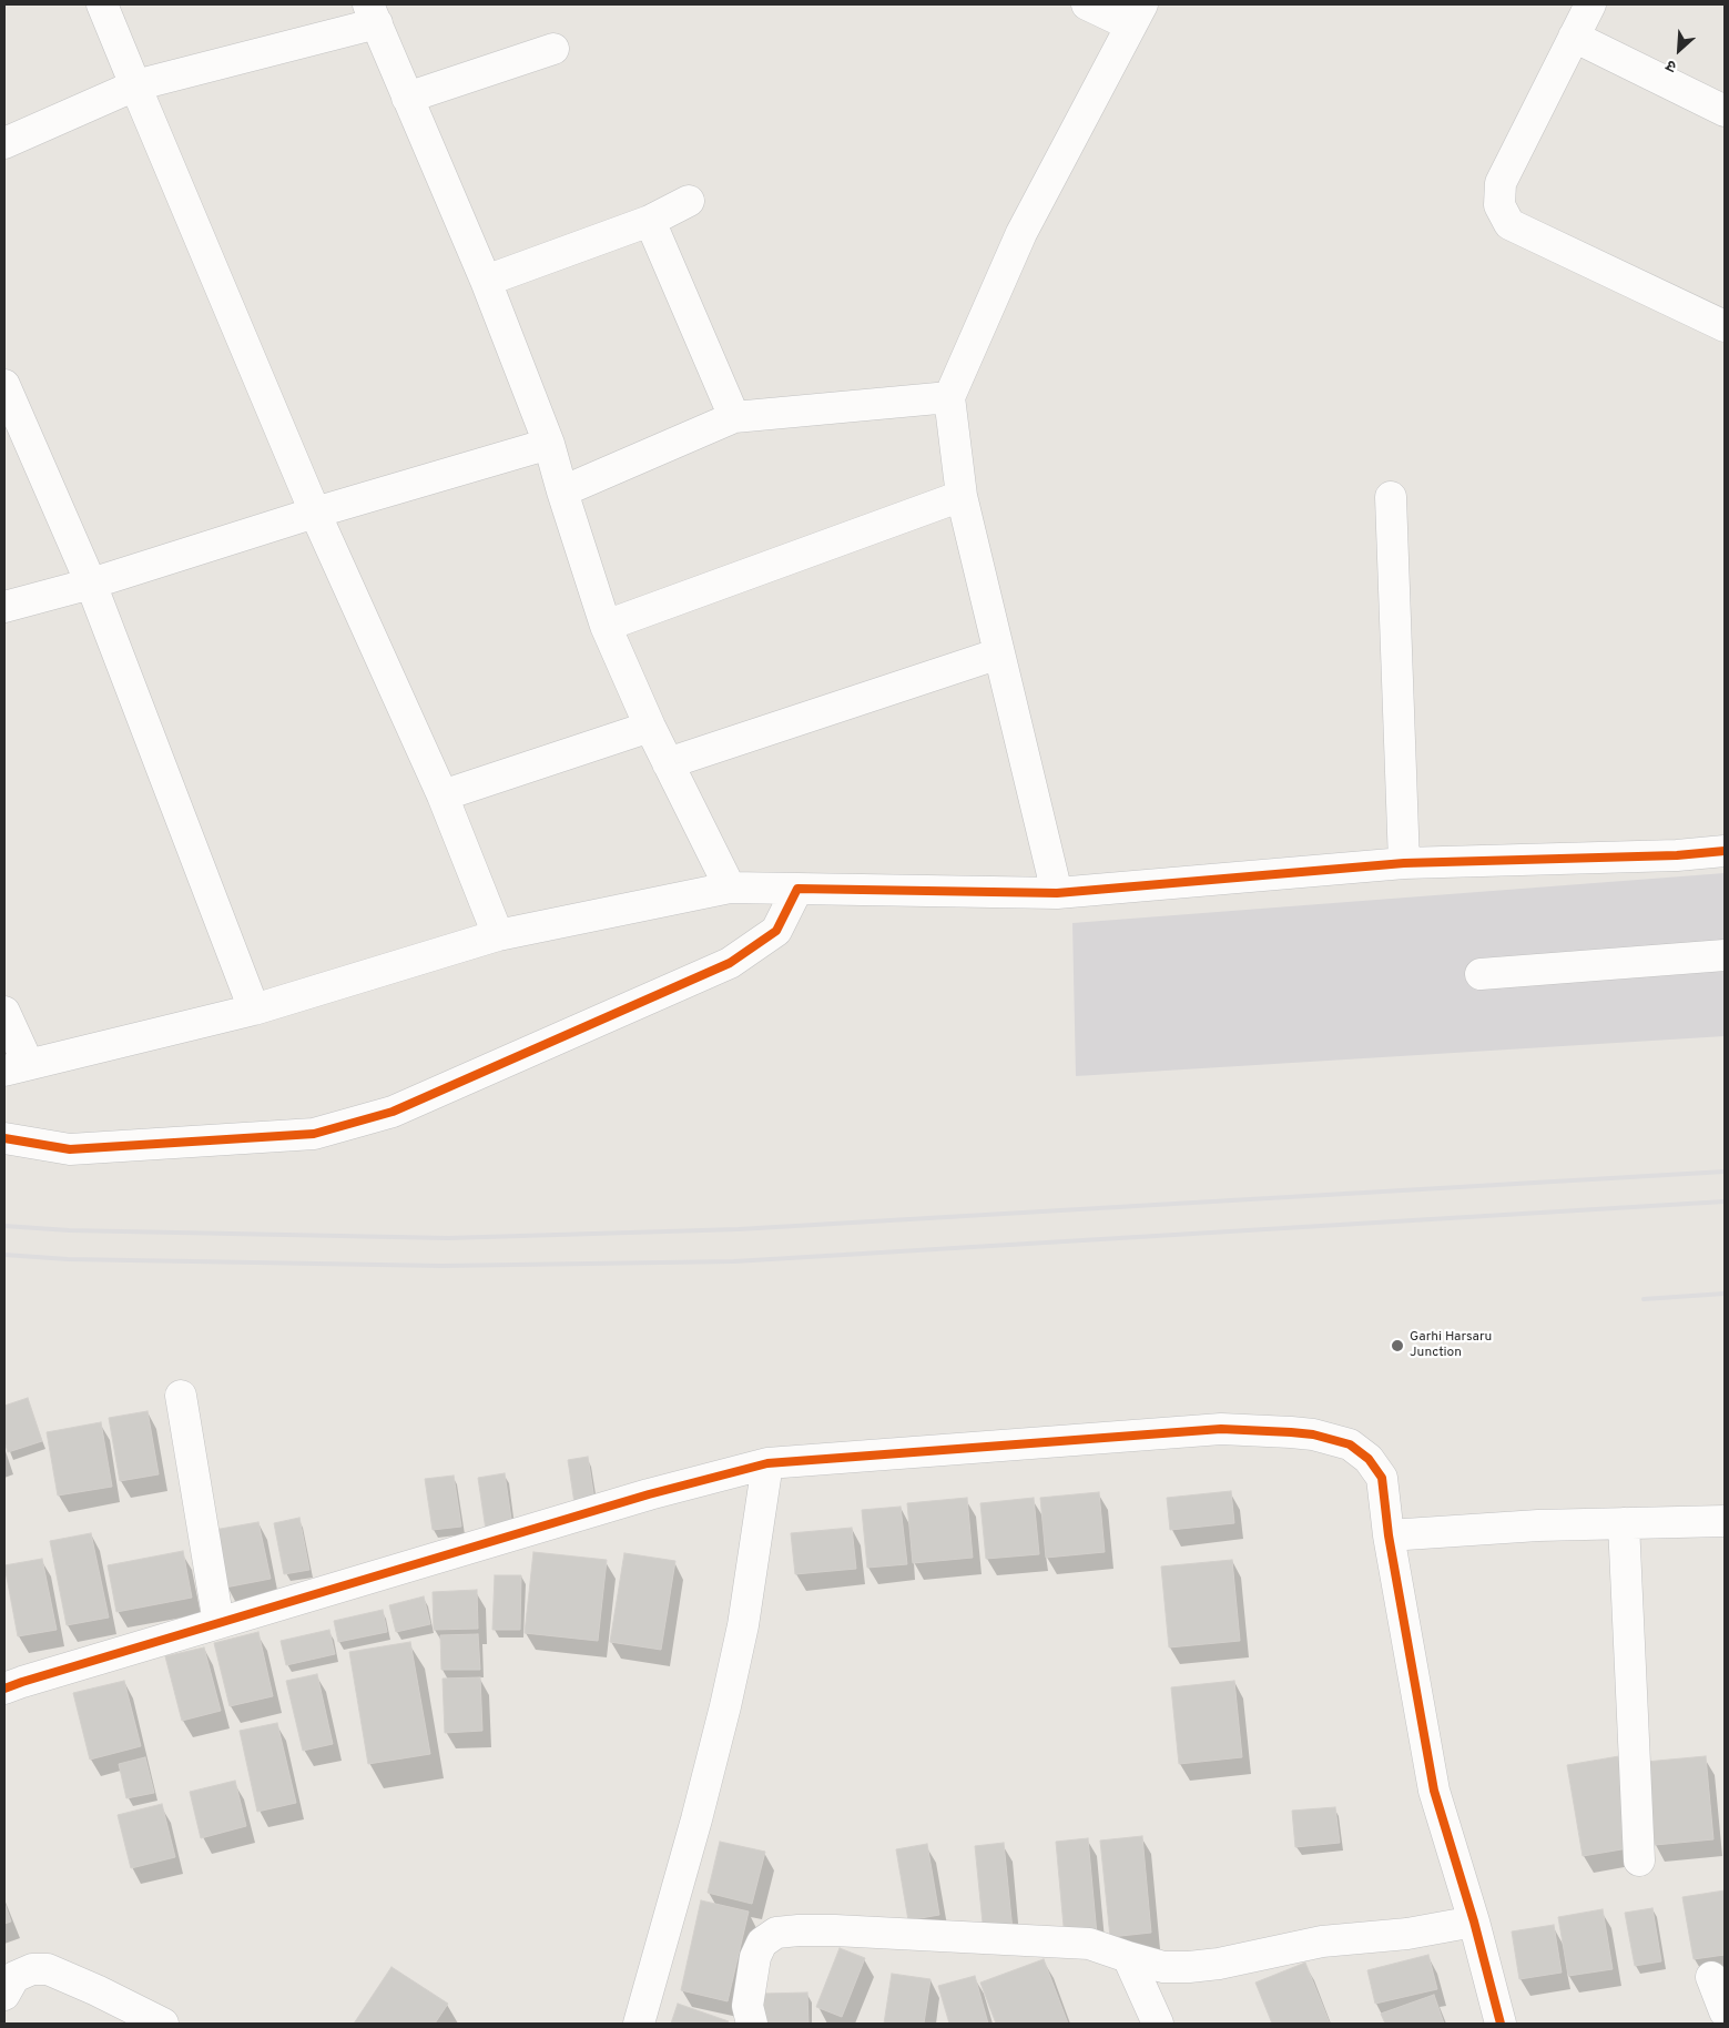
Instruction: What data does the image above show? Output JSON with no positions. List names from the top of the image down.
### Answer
{
  "places": ["Garhi Harsaru Junction"],
  "north": "bottom left"
}
